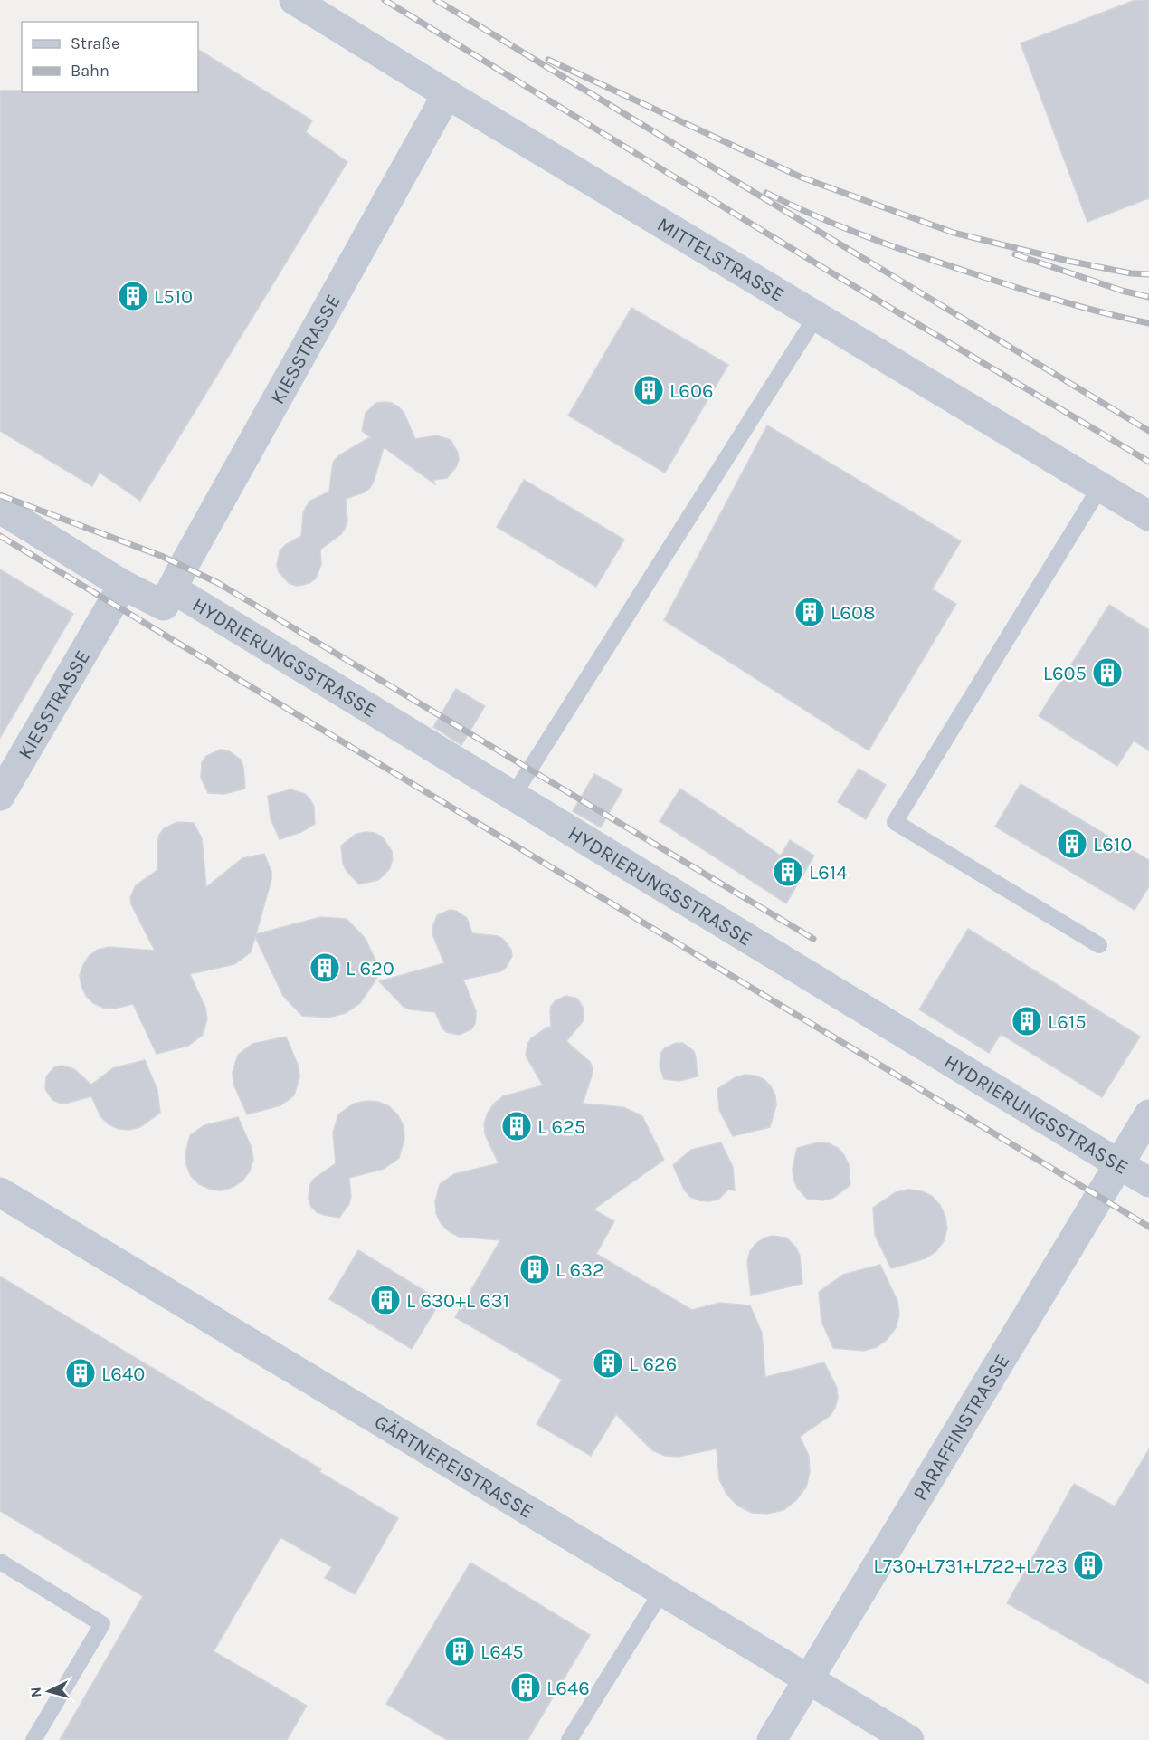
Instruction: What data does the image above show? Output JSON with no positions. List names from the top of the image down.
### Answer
{
  "streets": {
    "street": [
      "MITTELSTRASSE",
      "KIESSTRASSE",
      "HYDRIERUNGSSTRASSE",
      "PARAFFINSTRASSE",
      "GÄRTNEREISTRASSE"
    ]
  },
  "crossings": [
    ["MITTELSTRASSE", "KIESSTRASSE"],
    ["KIESSTRASSE", "HYDRIERUNGSSTRASSE"],
    ["HYDRIERUNGSSTRASSE", "PARAFFINSTRASSE"],
    ["PARAFFINSTRASSE", "GÄRTNEREISTRASSE"]
  ],
  "places": {
    "building": [
      "L510",
      "L606",
      "L608",
      "L605",
      "L610",
      "L614",
      "L 620",
      "L615",
      "L 625",
      "L 632",
      "L 630+L 631",
      "L 626",
      "L640",
      "L730+L731+L722+L723",
      "L645",
      "L646"
    ]
  },
  "legend": ["Straße", "Bahn"],
  "north": "left"
}
